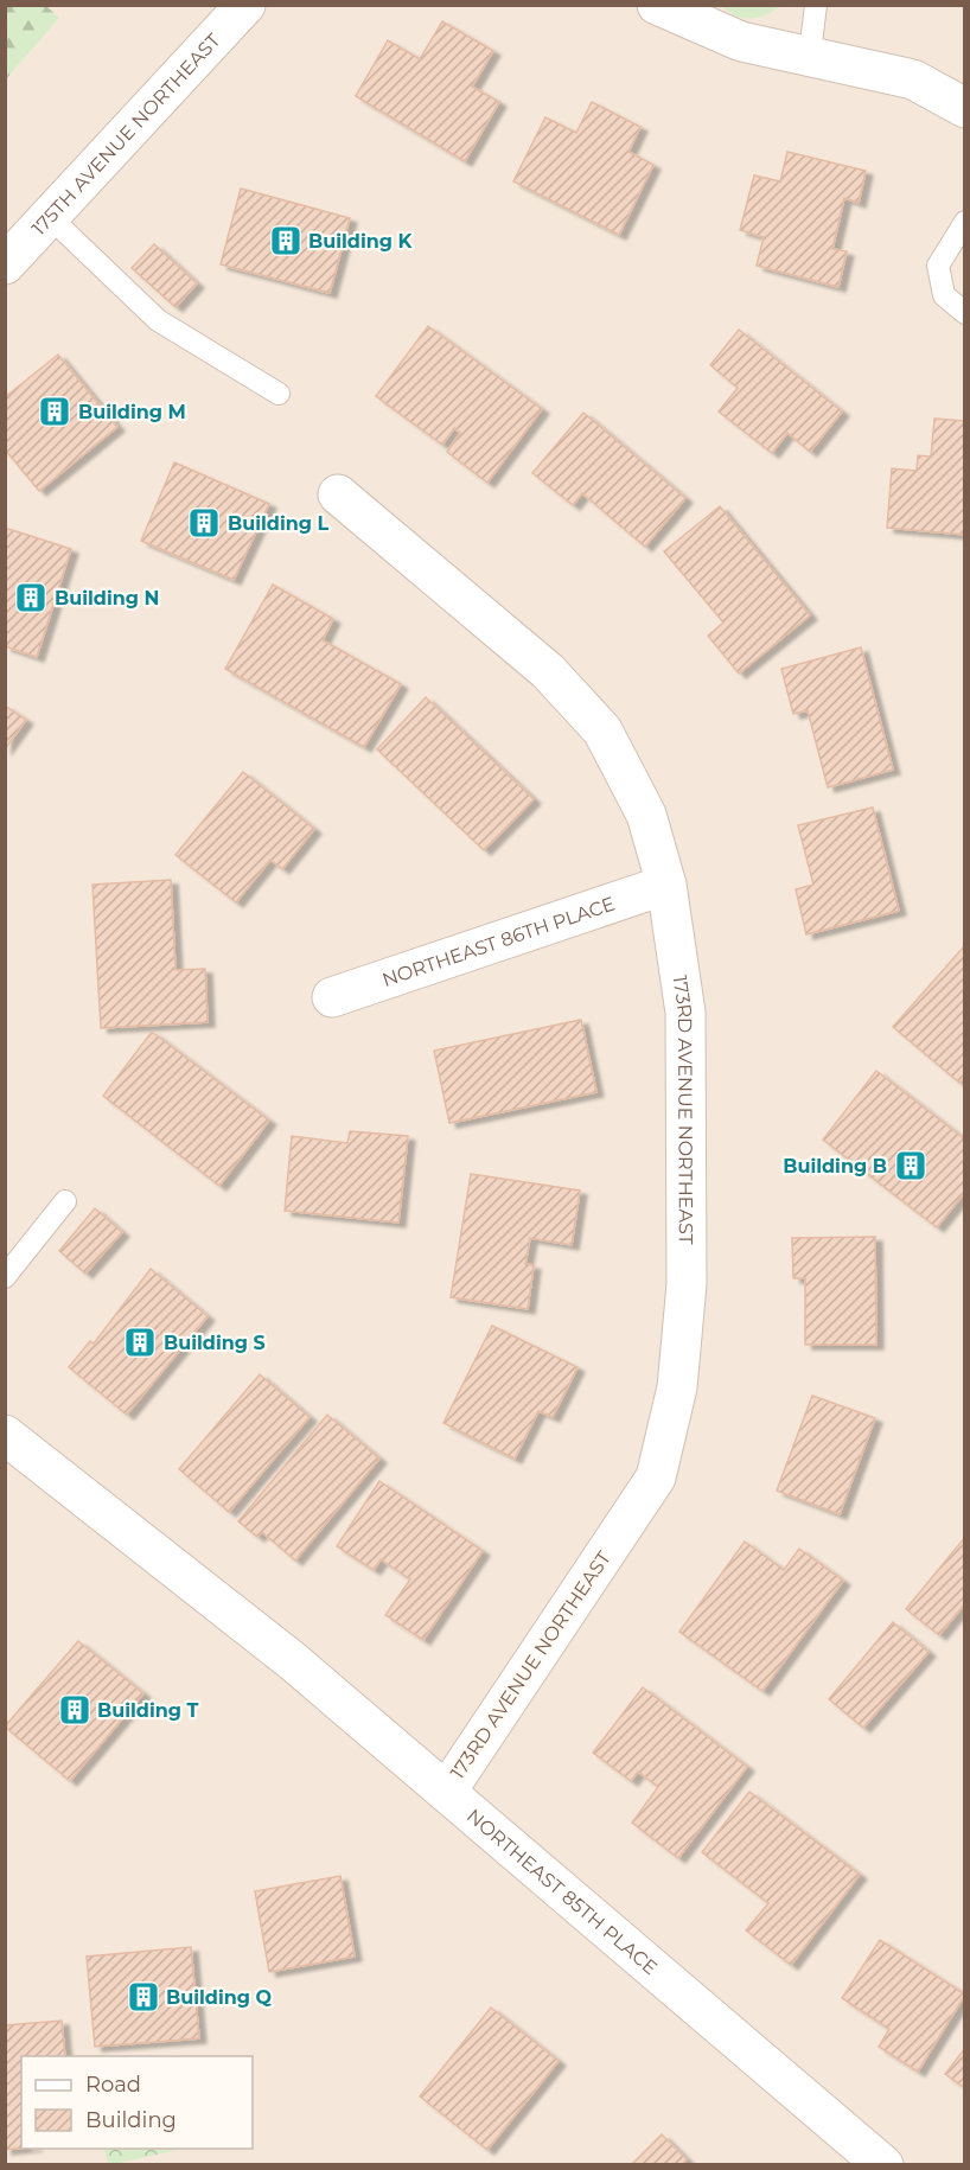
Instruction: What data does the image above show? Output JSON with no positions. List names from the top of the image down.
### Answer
{
  "streets": {
    "street": [
      "175TH AVENUE NORTHEAST",
      "NORTHEAST 86TH PLACE",
      "173RD AVENUE NORTHEAST",
      "NORTHEAST 85TH PLACE"
    ]
  },
  "crossings": [
    ["NORTHEAST 86TH PLACE", "173RD AVENUE NORTHEAST"],
    ["173RD AVENUE NORTHEAST", "NORTHEAST 85TH PLACE"]
  ],
  "places": {
    "building": [
      "Building K",
      "Building M",
      "Building L",
      "Building N",
      "Building B",
      "Building S",
      "Building T",
      "Building Q"
    ]
  },
  "legend": ["Road", "Building"]
}
